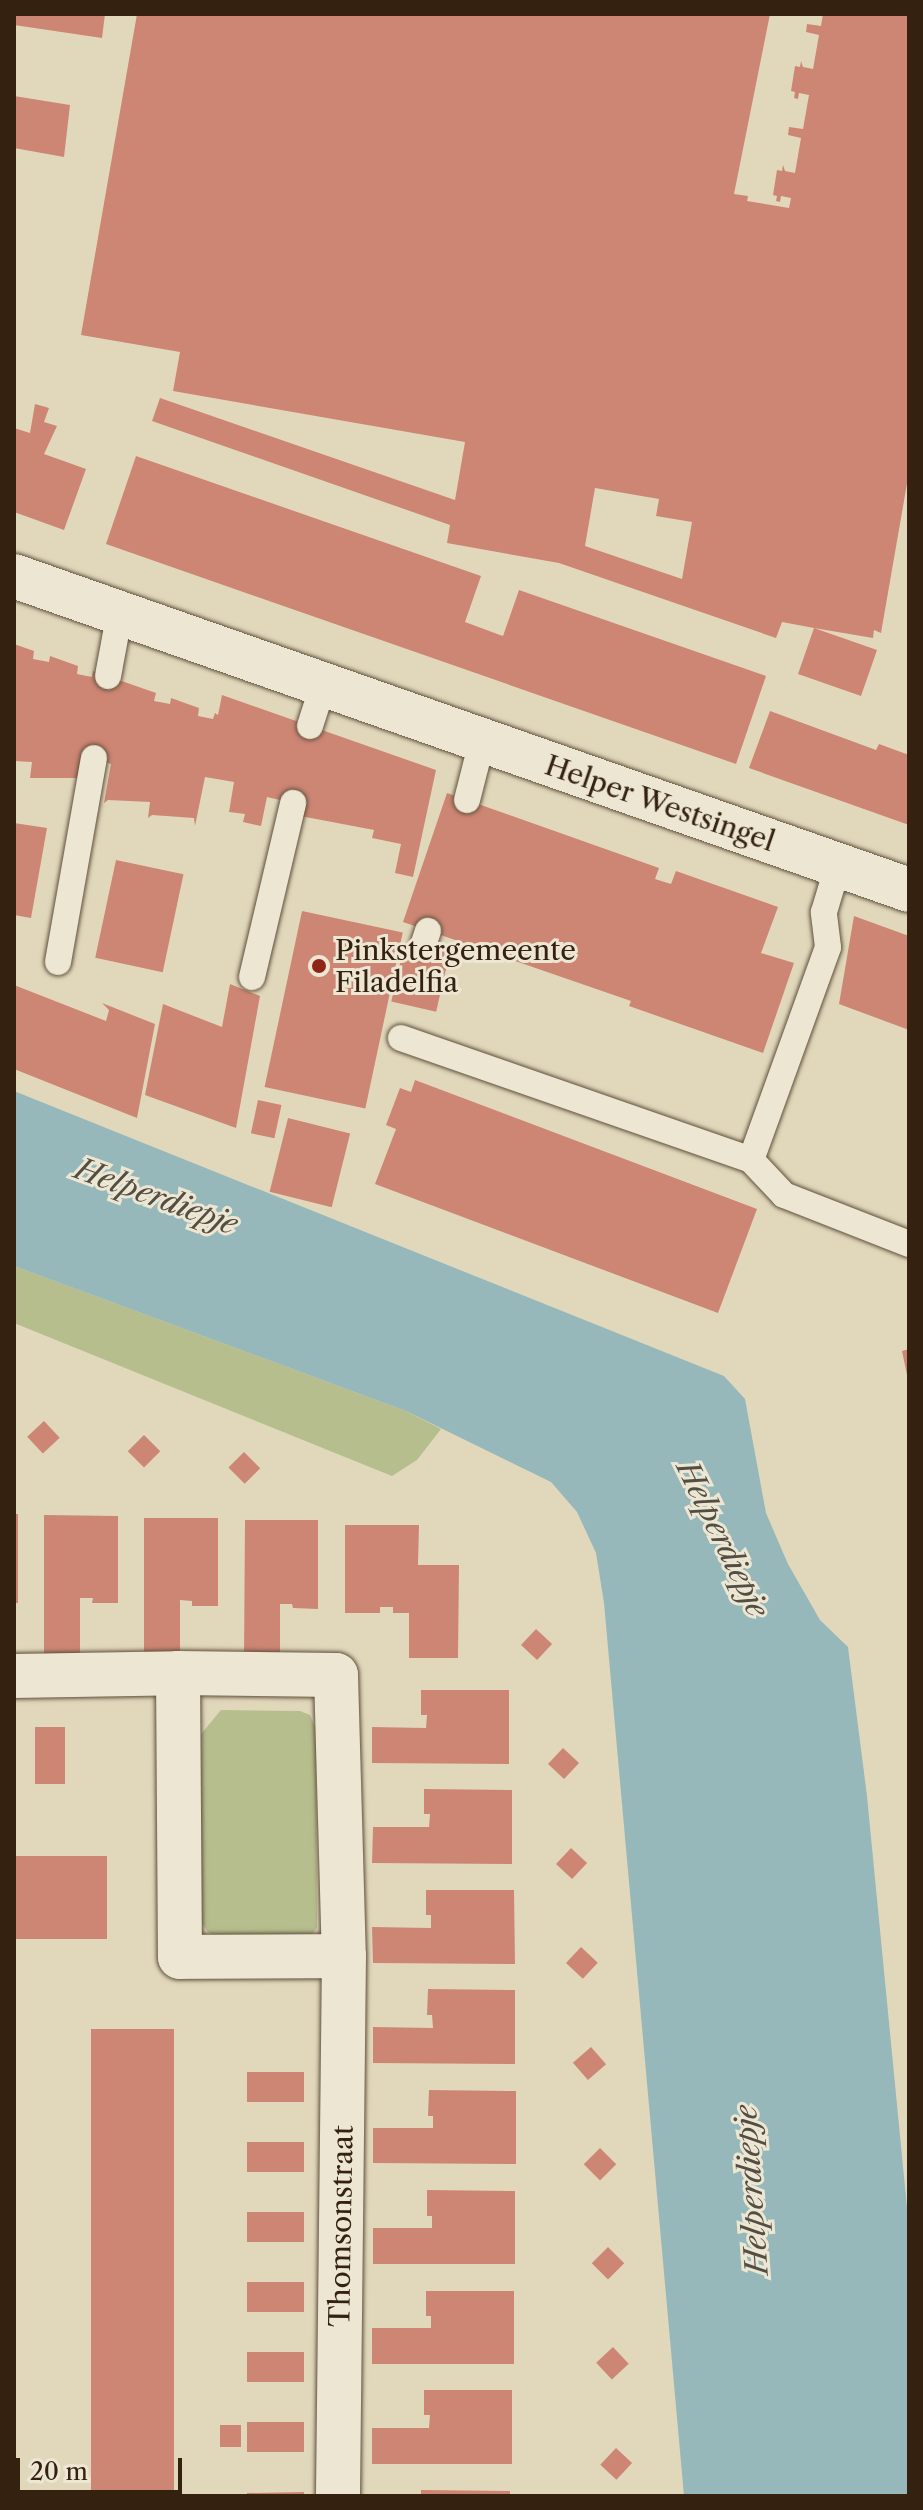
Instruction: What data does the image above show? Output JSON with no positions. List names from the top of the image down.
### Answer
{
  "streets": {
    "street": ["Helper Westsingel", "Thomsonstraat"]
  },
  "water": ["Helperdiepje"],
  "places": ["Pinkstergemeente Filadelfia"],
  "scale_bar": "20 m"
}
